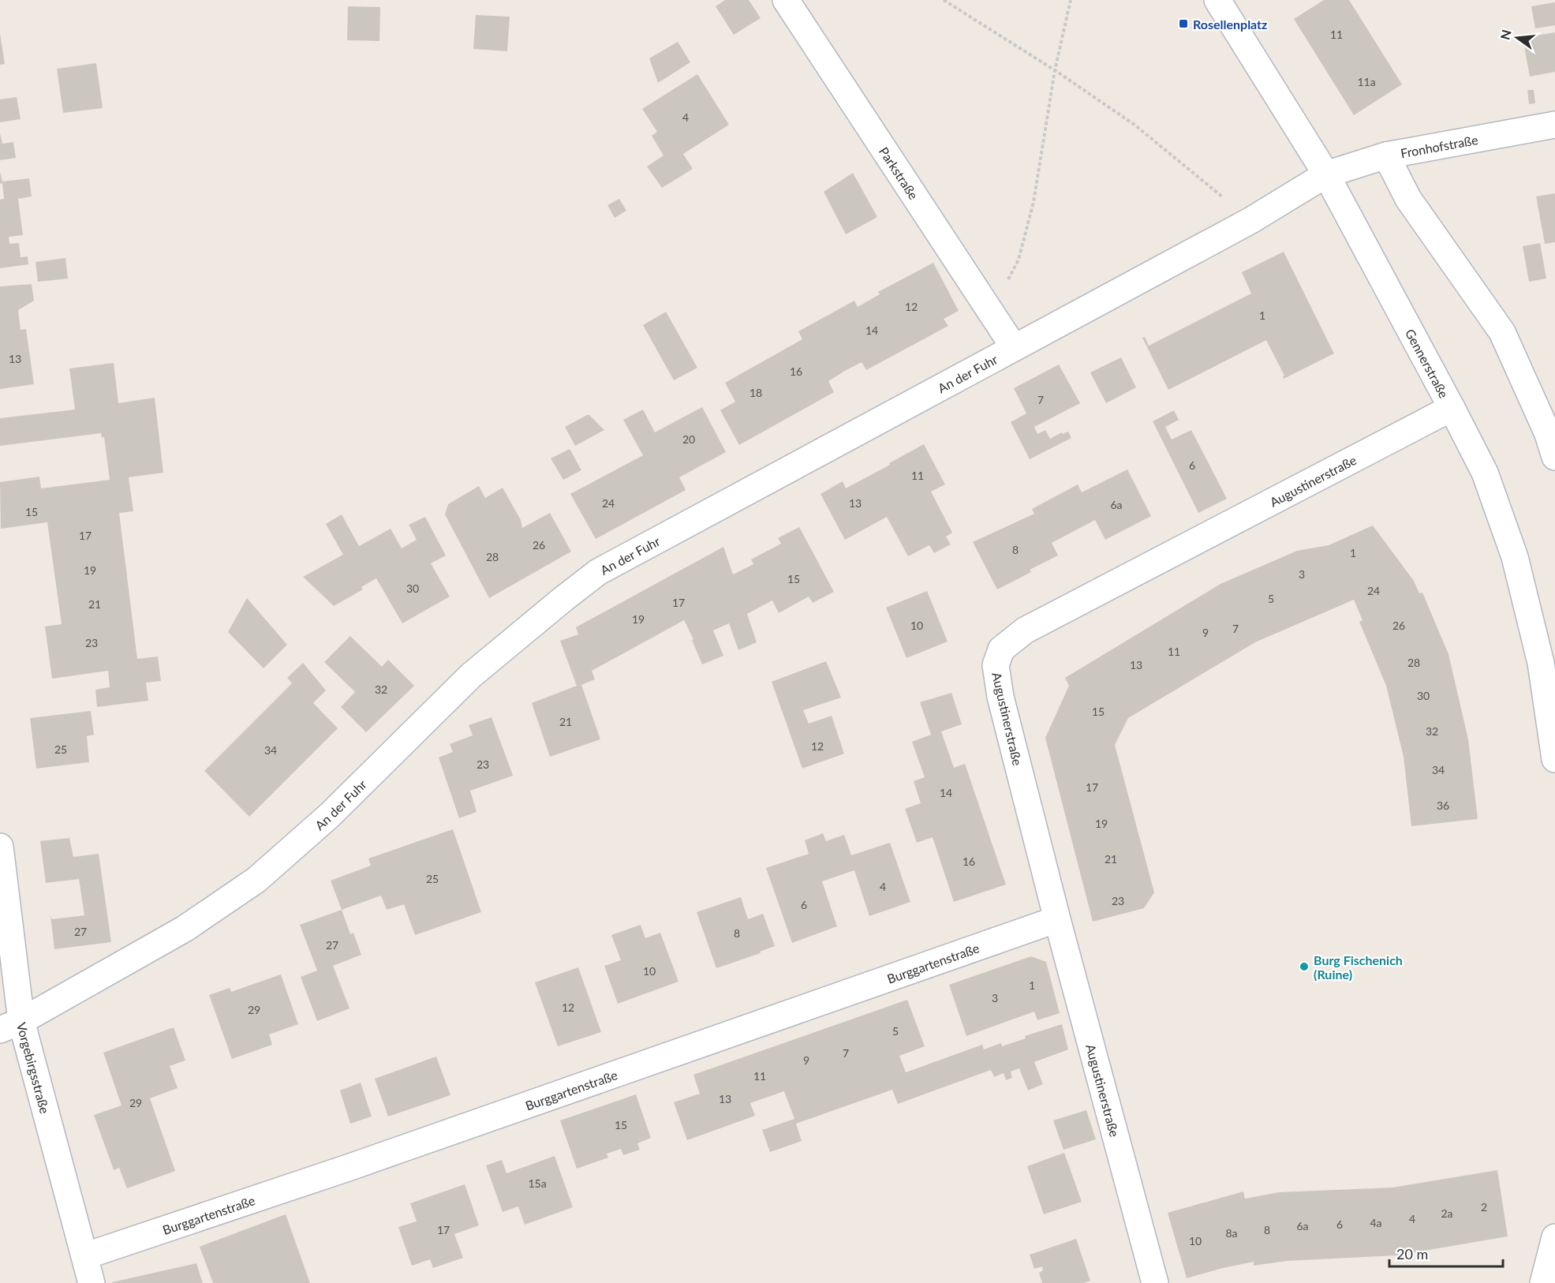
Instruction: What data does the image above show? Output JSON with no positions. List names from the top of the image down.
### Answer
{
  "streets": {
    "street": [
      "Fronhofstraße",
      "Parkstraße",
      "Gennerstraße",
      "An der Fuhr",
      "Augustinerstraße",
      "Burggartenstraße",
      "Vorgebirgsstraße"
    ]
  },
  "crossings": [
    ["Fronhofstraße", "Gennerstraße"],
    ["Fronhofstraße", "An der Fuhr"],
    ["Parkstraße", "An der Fuhr"],
    ["Gennerstraße", "An der Fuhr"],
    ["Gennerstraße", "Augustinerstraße"],
    ["An der Fuhr", "Vorgebirgsstraße"],
    ["Augustinerstraße", "Burggartenstraße"],
    ["Burggartenstraße", "Vorgebirgsstraße"]
  ],
  "places": {
    "transit": ["Rosellenplatz"],
    "other": ["Burg Fischenich (Ruine)"]
  },
  "house_numbers": [
    "11",
    "11a",
    "4",
    "12",
    "1",
    "14",
    "13",
    "16",
    "18",
    "7",
    "20",
    "6",
    "11",
    "24",
    "13",
    "6a",
    "15",
    "17",
    "26",
    "8",
    "1",
    "28",
    "19",
    "3",
    "15",
    "30",
    "24",
    "5",
    "17",
    "21",
    "19",
    "10",
    "26",
    "7",
    "9",
    "23",
    "11",
    "28",
    "13",
    "32",
    "30",
    "15",
    "21",
    "32",
    "12",
    "25",
    "34",
    "23",
    "34",
    "17",
    "14",
    "36",
    "19",
    "21",
    "16",
    "25",
    "4",
    "23",
    "6",
    "27",
    "8",
    "27",
    "10",
    "1",
    "3",
    "12",
    "29",
    "5",
    "7",
    "9",
    "11",
    "13",
    "29",
    "15",
    "15a",
    "2",
    "2a",
    "4",
    "4a",
    "6",
    "6a",
    "17",
    "8",
    "8a",
    "10"
  ],
  "scale_bar": "20 m",
  "north": "left"
}
